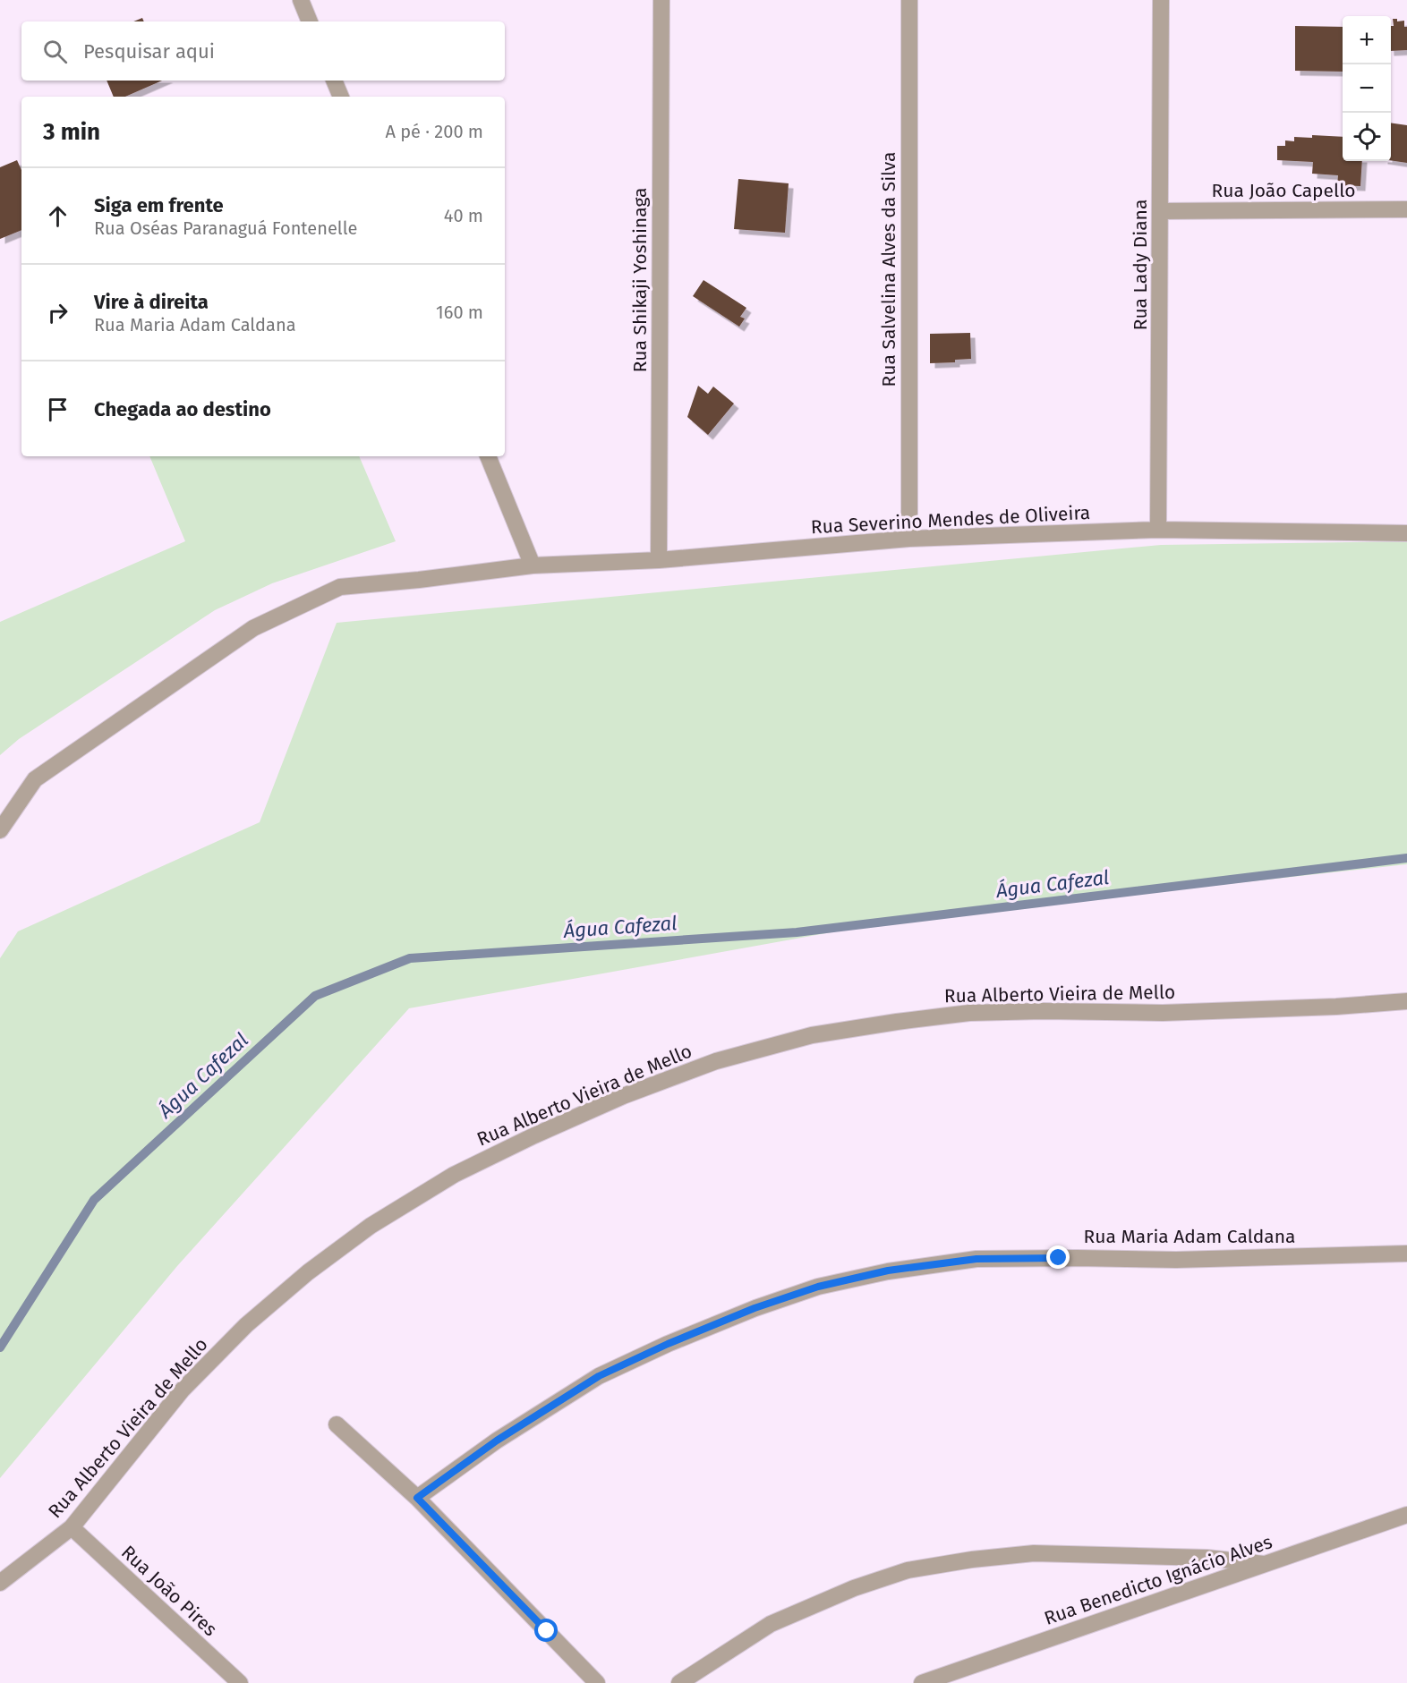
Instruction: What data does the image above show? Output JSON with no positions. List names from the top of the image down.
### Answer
{
  "streets": {
    "street": [
      "Rua João Capello",
      "Rua Lady Diana",
      "Rua Salvelina Alves da Silva",
      "Rua Shikaji Yoshinaga",
      "Rua Severino Mendes de Oliveira",
      "Rua Alberto Vieira de Mello",
      "Rua Maria Adam Caldana",
      "Rua Benedicto Ignácio Alves",
      "Rua João Pires"
    ]
  },
  "crossings": [
    ["Rua João Capello", "Rua Lady Diana"],
    ["Rua Lady Diana", "Rua Severino Mendes de Oliveira"],
    ["Rua Salvelina Alves da Silva", "Rua Severino Mendes de Oliveira"],
    ["Rua Shikaji Yoshinaga", "Rua Severino Mendes de Oliveira"],
    ["Rua Alberto Vieira de Mello", "Rua João Pires"]
  ],
  "water": ["Água Cafezal"],
  "page": {
    "map_buttons": ["+", "−"],
    "search": "Pesquisar aqui",
    "heading": ["3 min", "A pé · 200 m"],
    "list": [
      ["Siga em frente", "Rua Oséas Paranaguá Fontenelle", "40 m"],
      ["Vire à direita", "Rua Maria Adam Caldana", "160 m"],
      "Chegada ao destino"
    ]
  }
}
